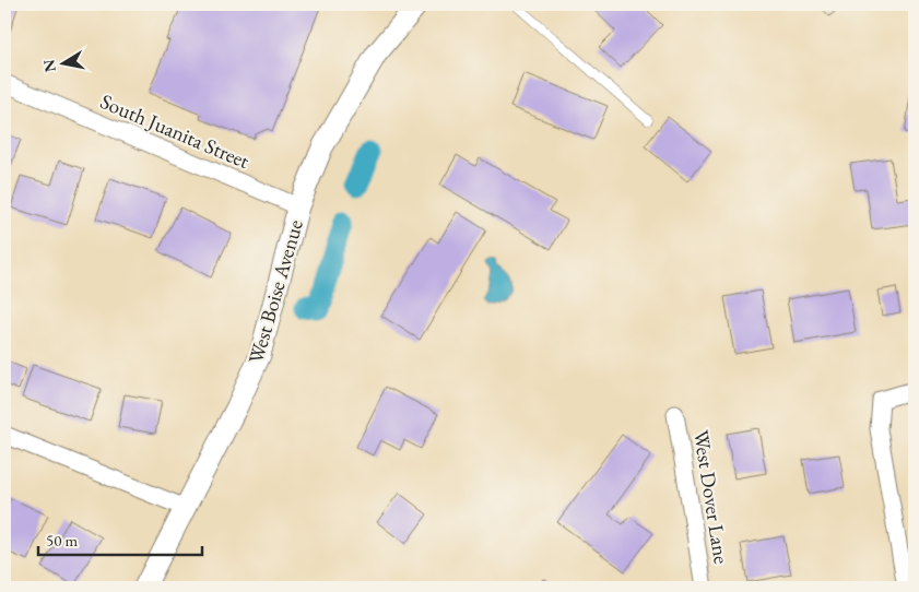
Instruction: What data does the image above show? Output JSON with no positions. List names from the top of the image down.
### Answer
{
  "streets": {
    "street": ["South Juanita Street", "West Boise Avenue", "West Dover Lane"]
  },
  "crossings": [
    ["South Juanita Street", "West Boise Avenue"]
  ],
  "scale_bar": "50 m",
  "north": "left"
}
